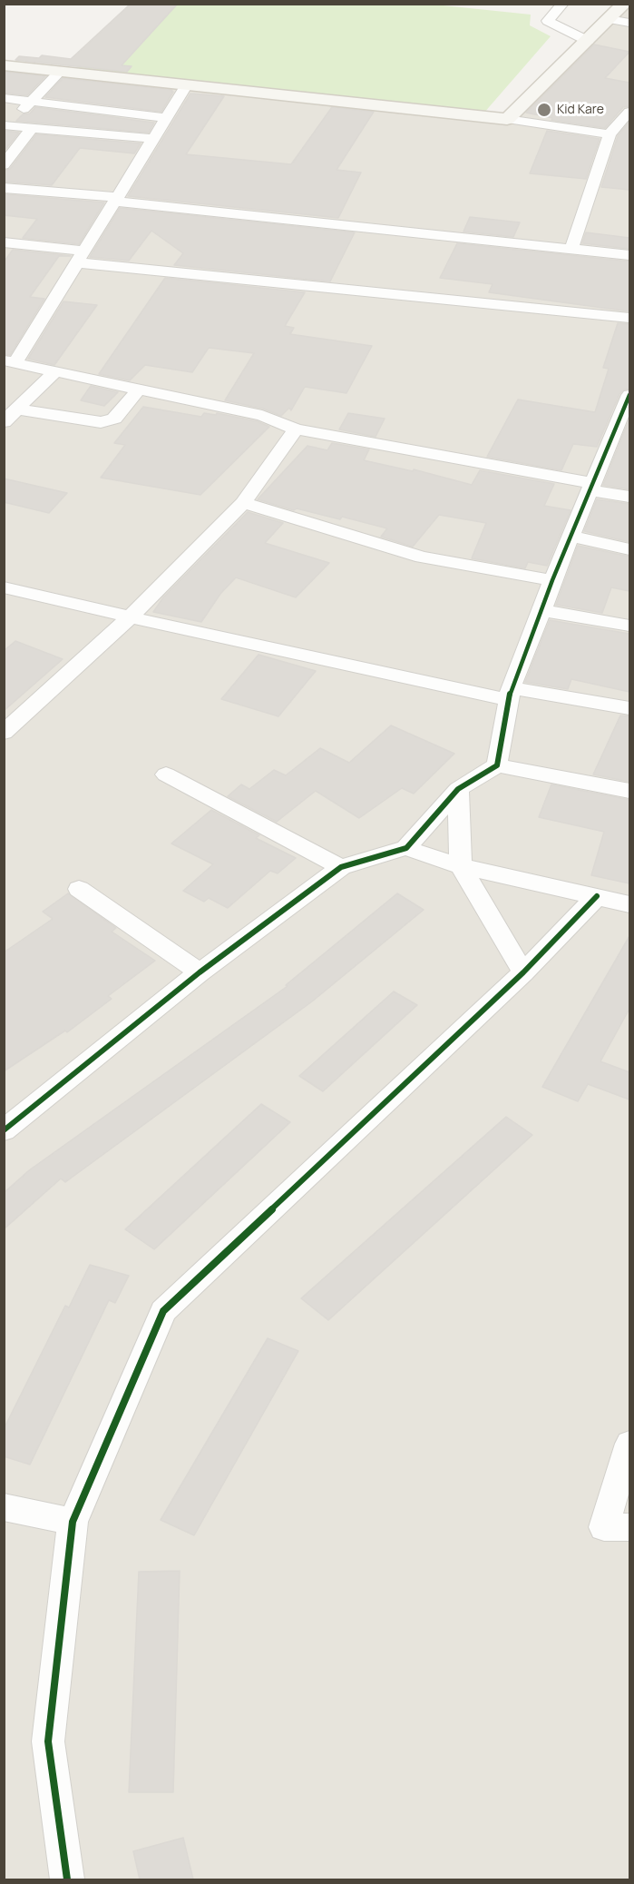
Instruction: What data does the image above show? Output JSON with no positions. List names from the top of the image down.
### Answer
{
  "places": ["Kid Kare"]
}
